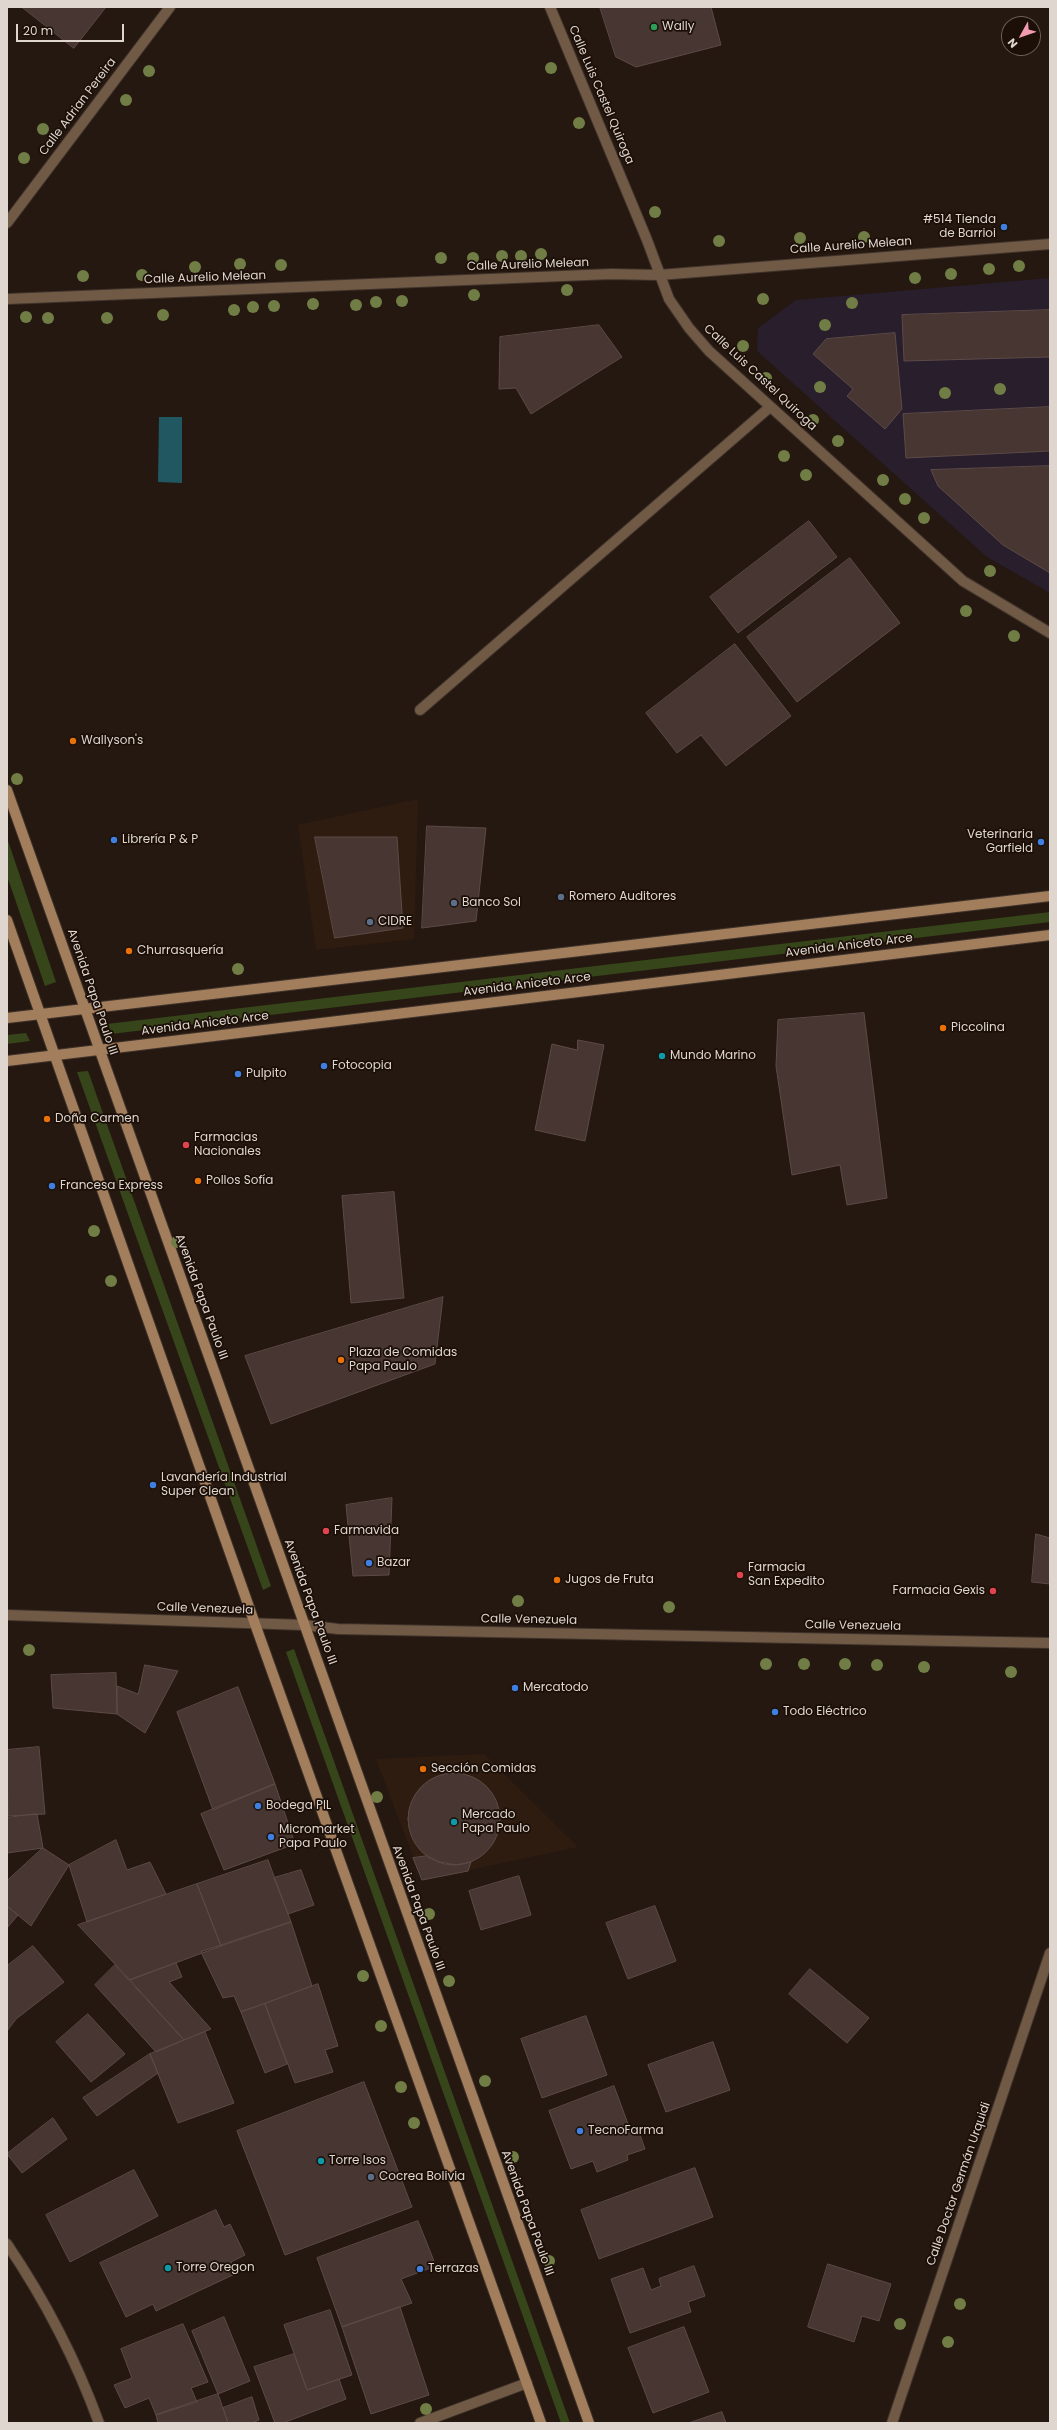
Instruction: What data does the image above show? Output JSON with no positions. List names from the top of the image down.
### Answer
{
  "streets": {
    "main road": ["Avenida Aniceto Arce", "Avenida Papa Paulo III"],
    "street": [
      "Calle Luis Castel Quiroga",
      "Calle Adrian Pereira",
      "Calle Aurelio Melean",
      "Calle Venezuela",
      "Calle Doctor Germán Urquidi"
    ]
  },
  "crossings": [
    ["Calle Luis Castel Quiroga", "Calle Aurelio Melean"],
    ["Avenida Aniceto Arce", "Avenida Papa Paulo III"],
    ["Avenida Papa Paulo III", "Calle Venezuela"]
  ],
  "places": [
    "Wally",
    "#514 Tienda de Barrioi",
    "Wallyson's",
    "Librería P & P",
    "Veterinaria Garfield",
    "Romero Auditores",
    "Banco Sol",
    "CIDRE",
    "Churrasquería",
    "Piccolina",
    "Mundo Marino",
    "Fotocopia",
    "Pulpito",
    "Doña Carmen",
    "Farmacias Nacionales",
    "Pollos Sofía",
    "Francesa Express",
    "Plaza de Comidas Papa Paulo",
    "Lavandería Industrial Super Clean",
    "Farmavida",
    "Bazar",
    "Farmacia San Expedito",
    "Jugos de Fruta",
    "Farmacia Gexis",
    "Mercatodo",
    "Todo Eléctrico",
    "Sección Comidas",
    "Bodega PIL",
    "Mercado Papa Paulo",
    "Micromarket Papa Paulo",
    "TecnoFarma",
    "Torre Isos",
    "Cocrea Bolivia",
    "Torre Oregon",
    "Terrazas"
  ],
  "scale_bar": "20 m",
  "north": "bottom left"
}
